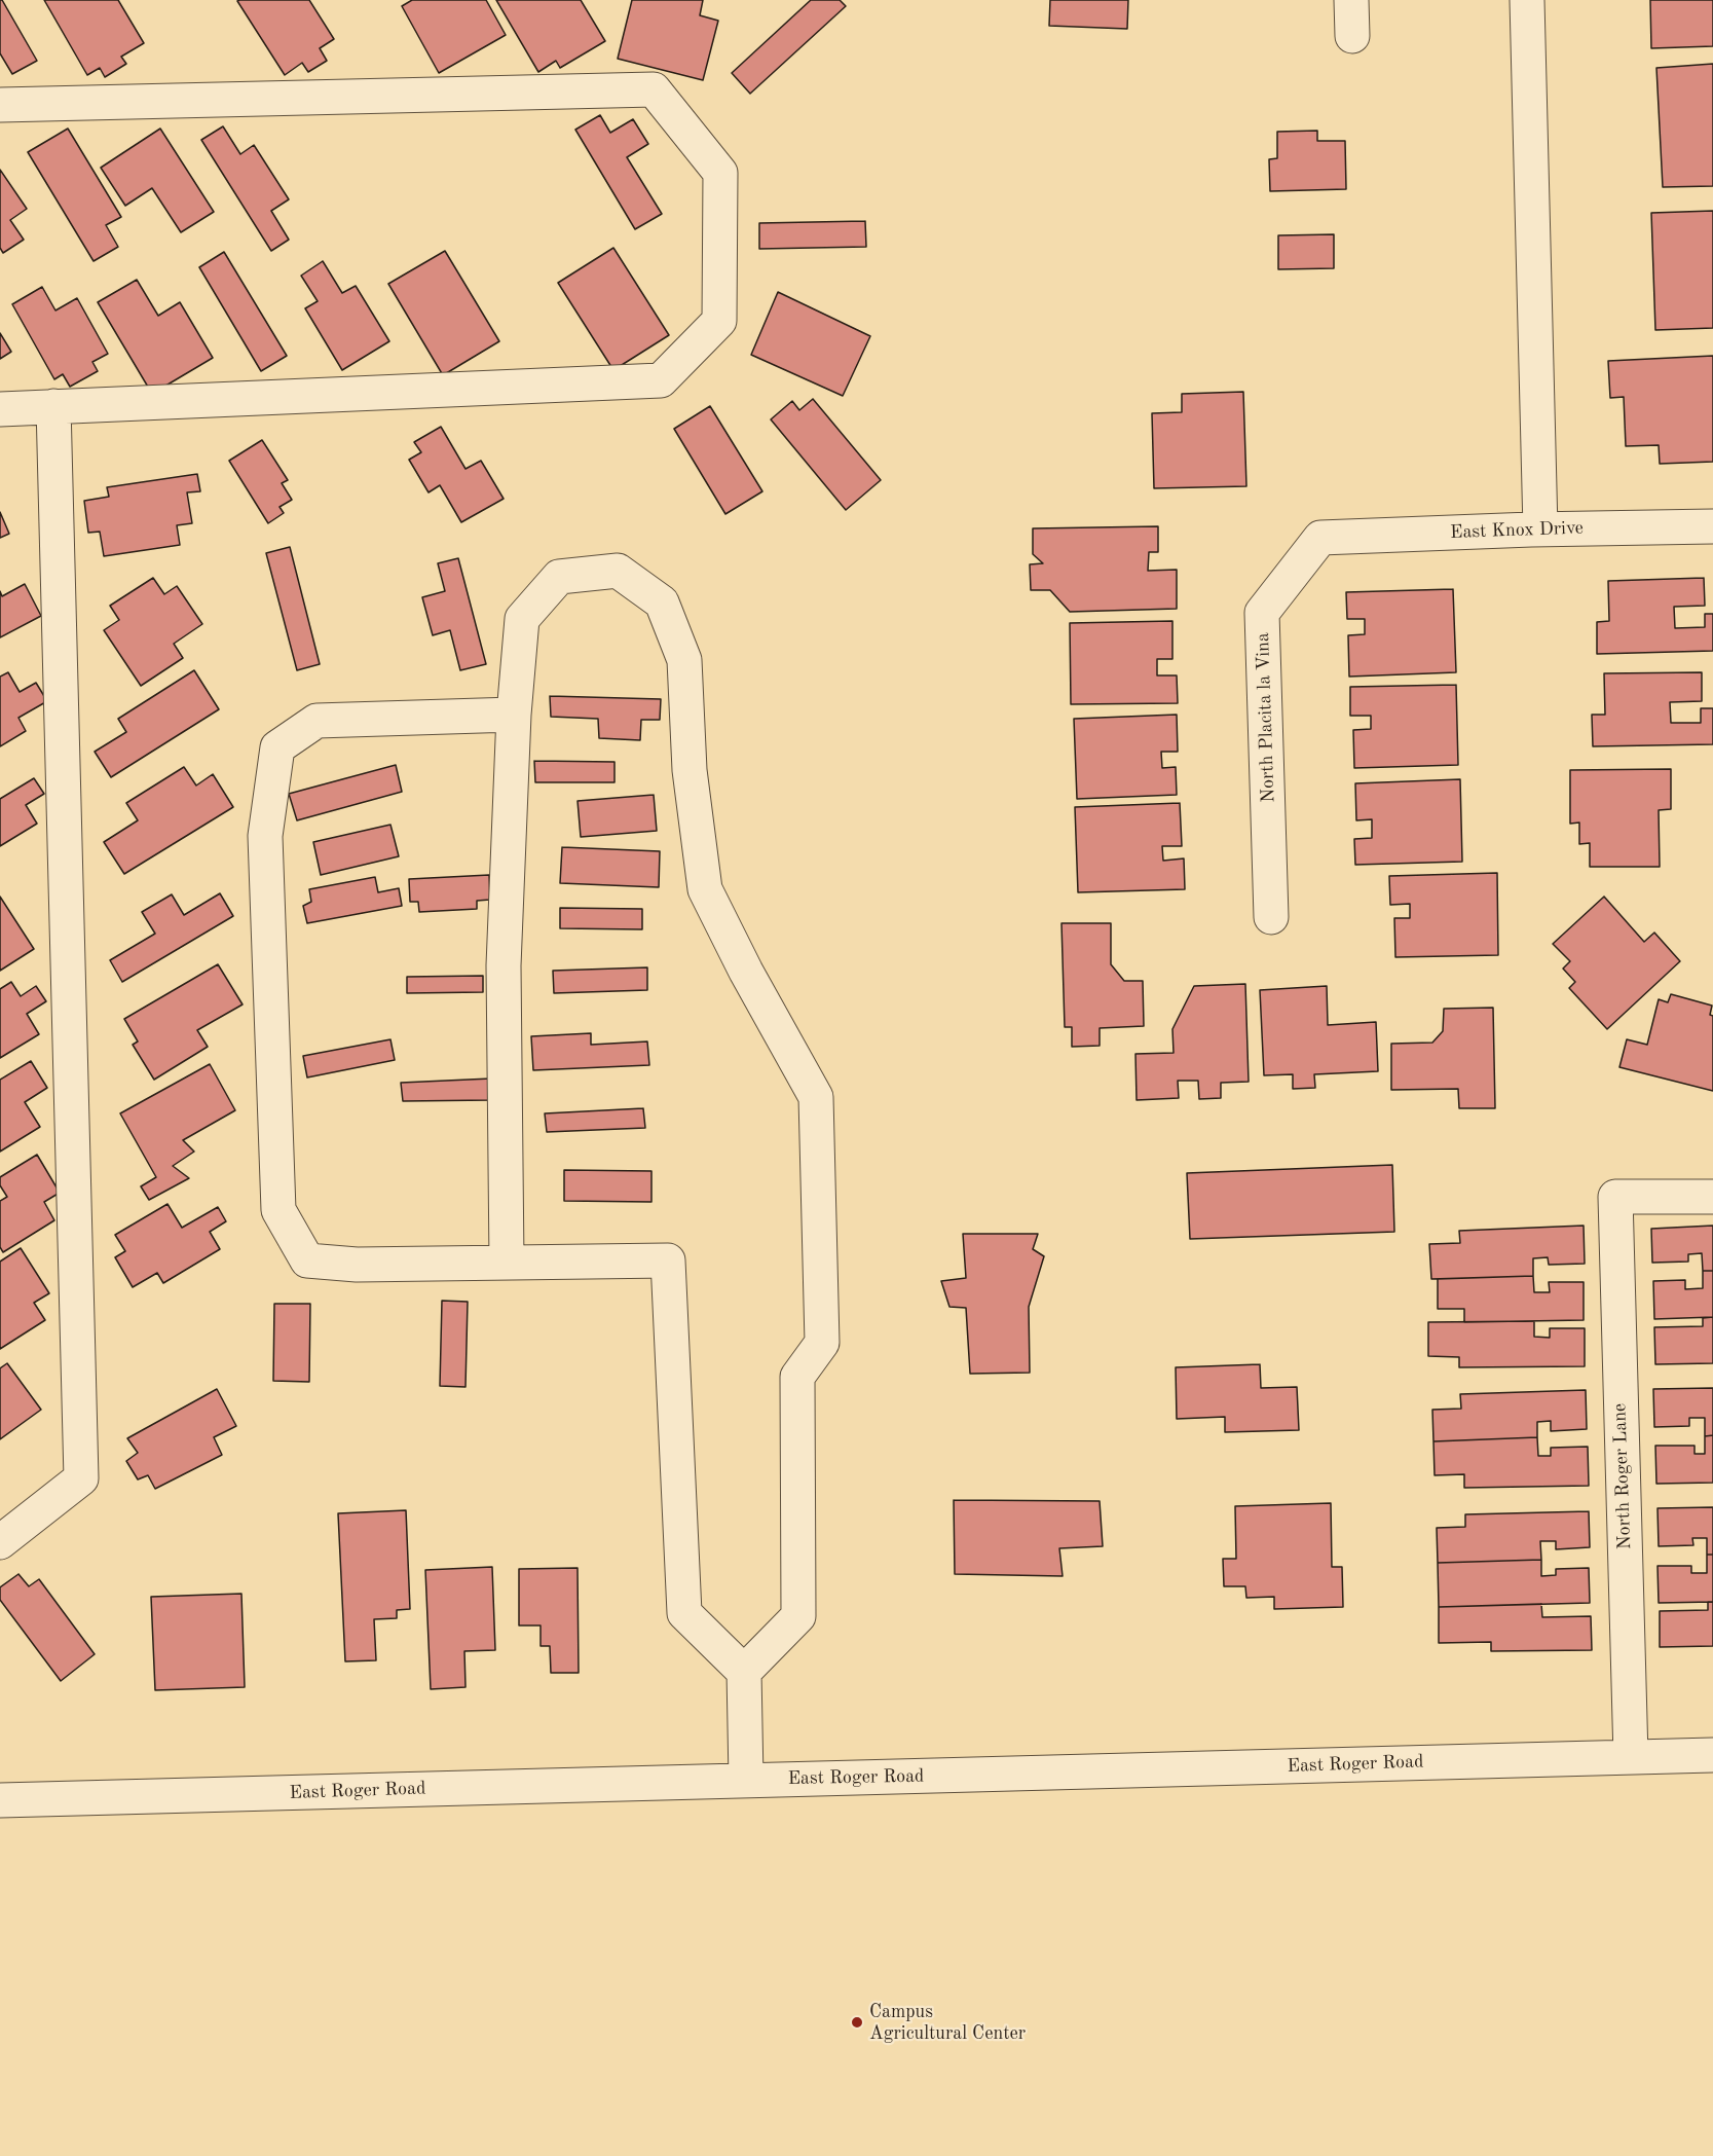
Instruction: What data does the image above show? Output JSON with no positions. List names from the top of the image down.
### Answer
{
  "streets": {
    "street": [
      "East Knox Drive",
      "North Placita la Vina",
      "North Roger Lane",
      "East Roger Road"
    ]
  },
  "crossings": [
    ["East Knox Drive", "North Placita la Vina"],
    ["North Roger Lane", "East Roger Road"]
  ],
  "places": ["Campus Agricultural Center"]
}
